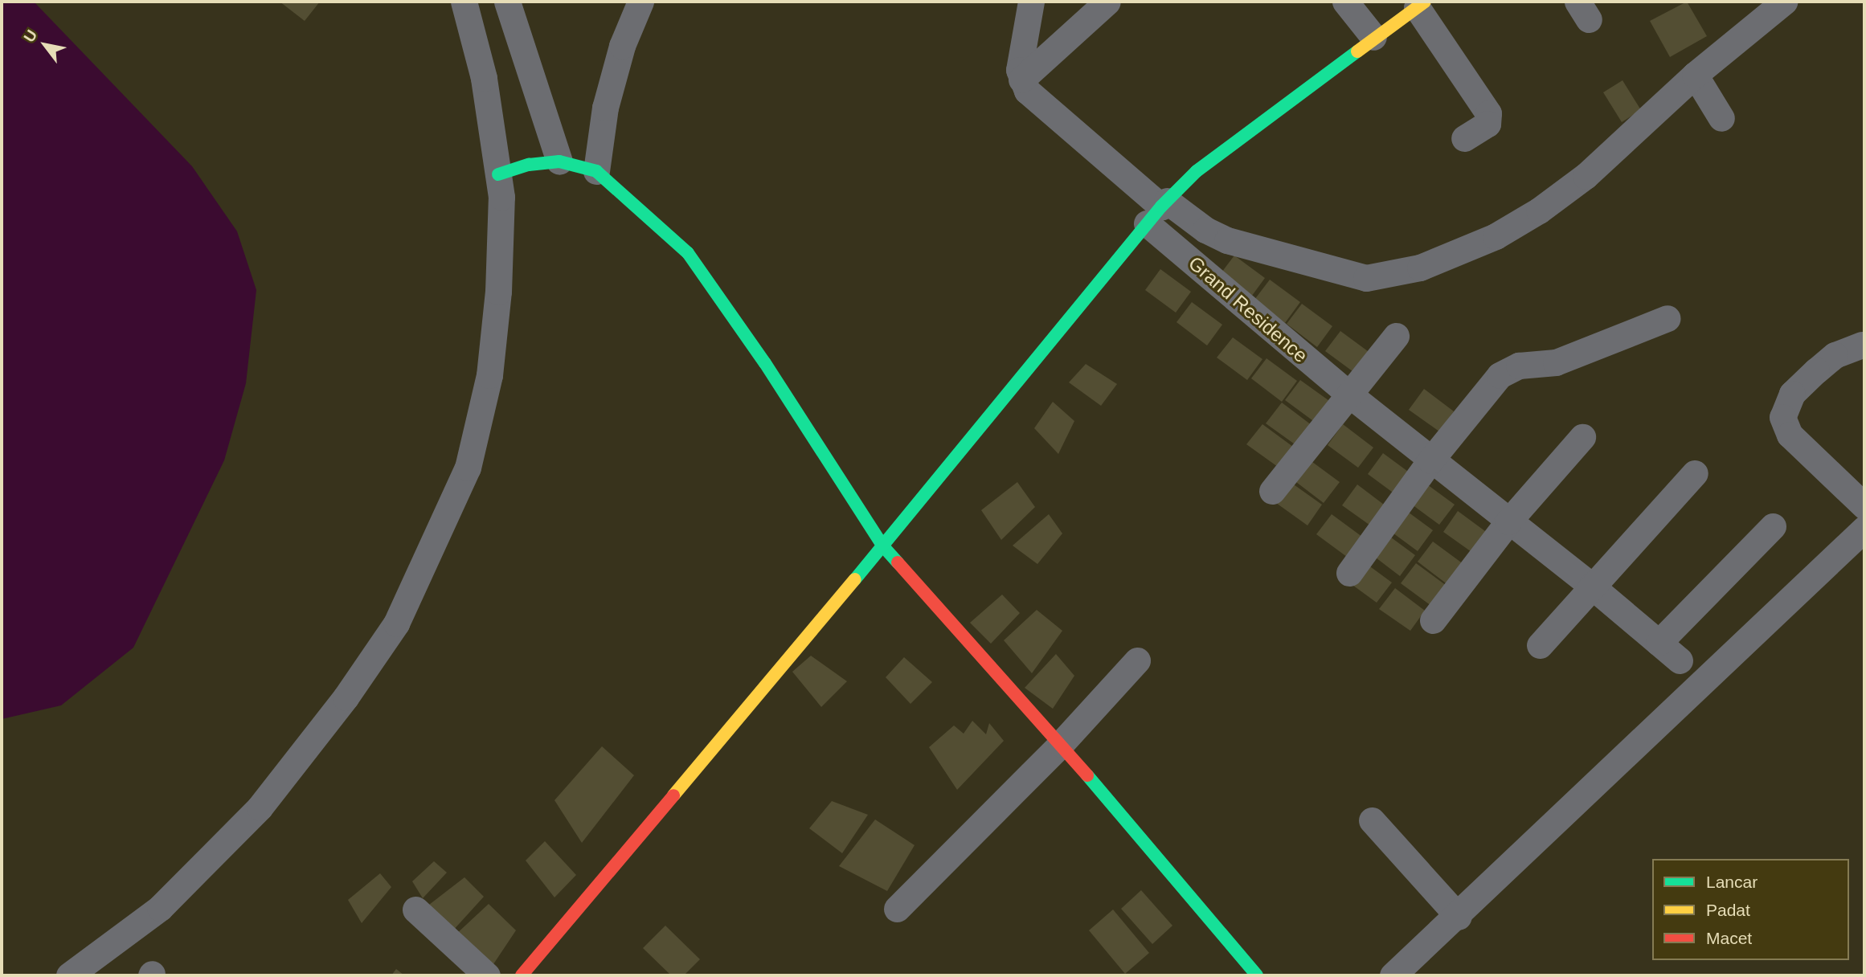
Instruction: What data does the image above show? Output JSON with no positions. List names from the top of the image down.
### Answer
{
  "streets": {
    "street": ["Grand Residence"]
  },
  "legend": ["Lancar", "Padat", "Macet"],
  "north": "top left"
}
